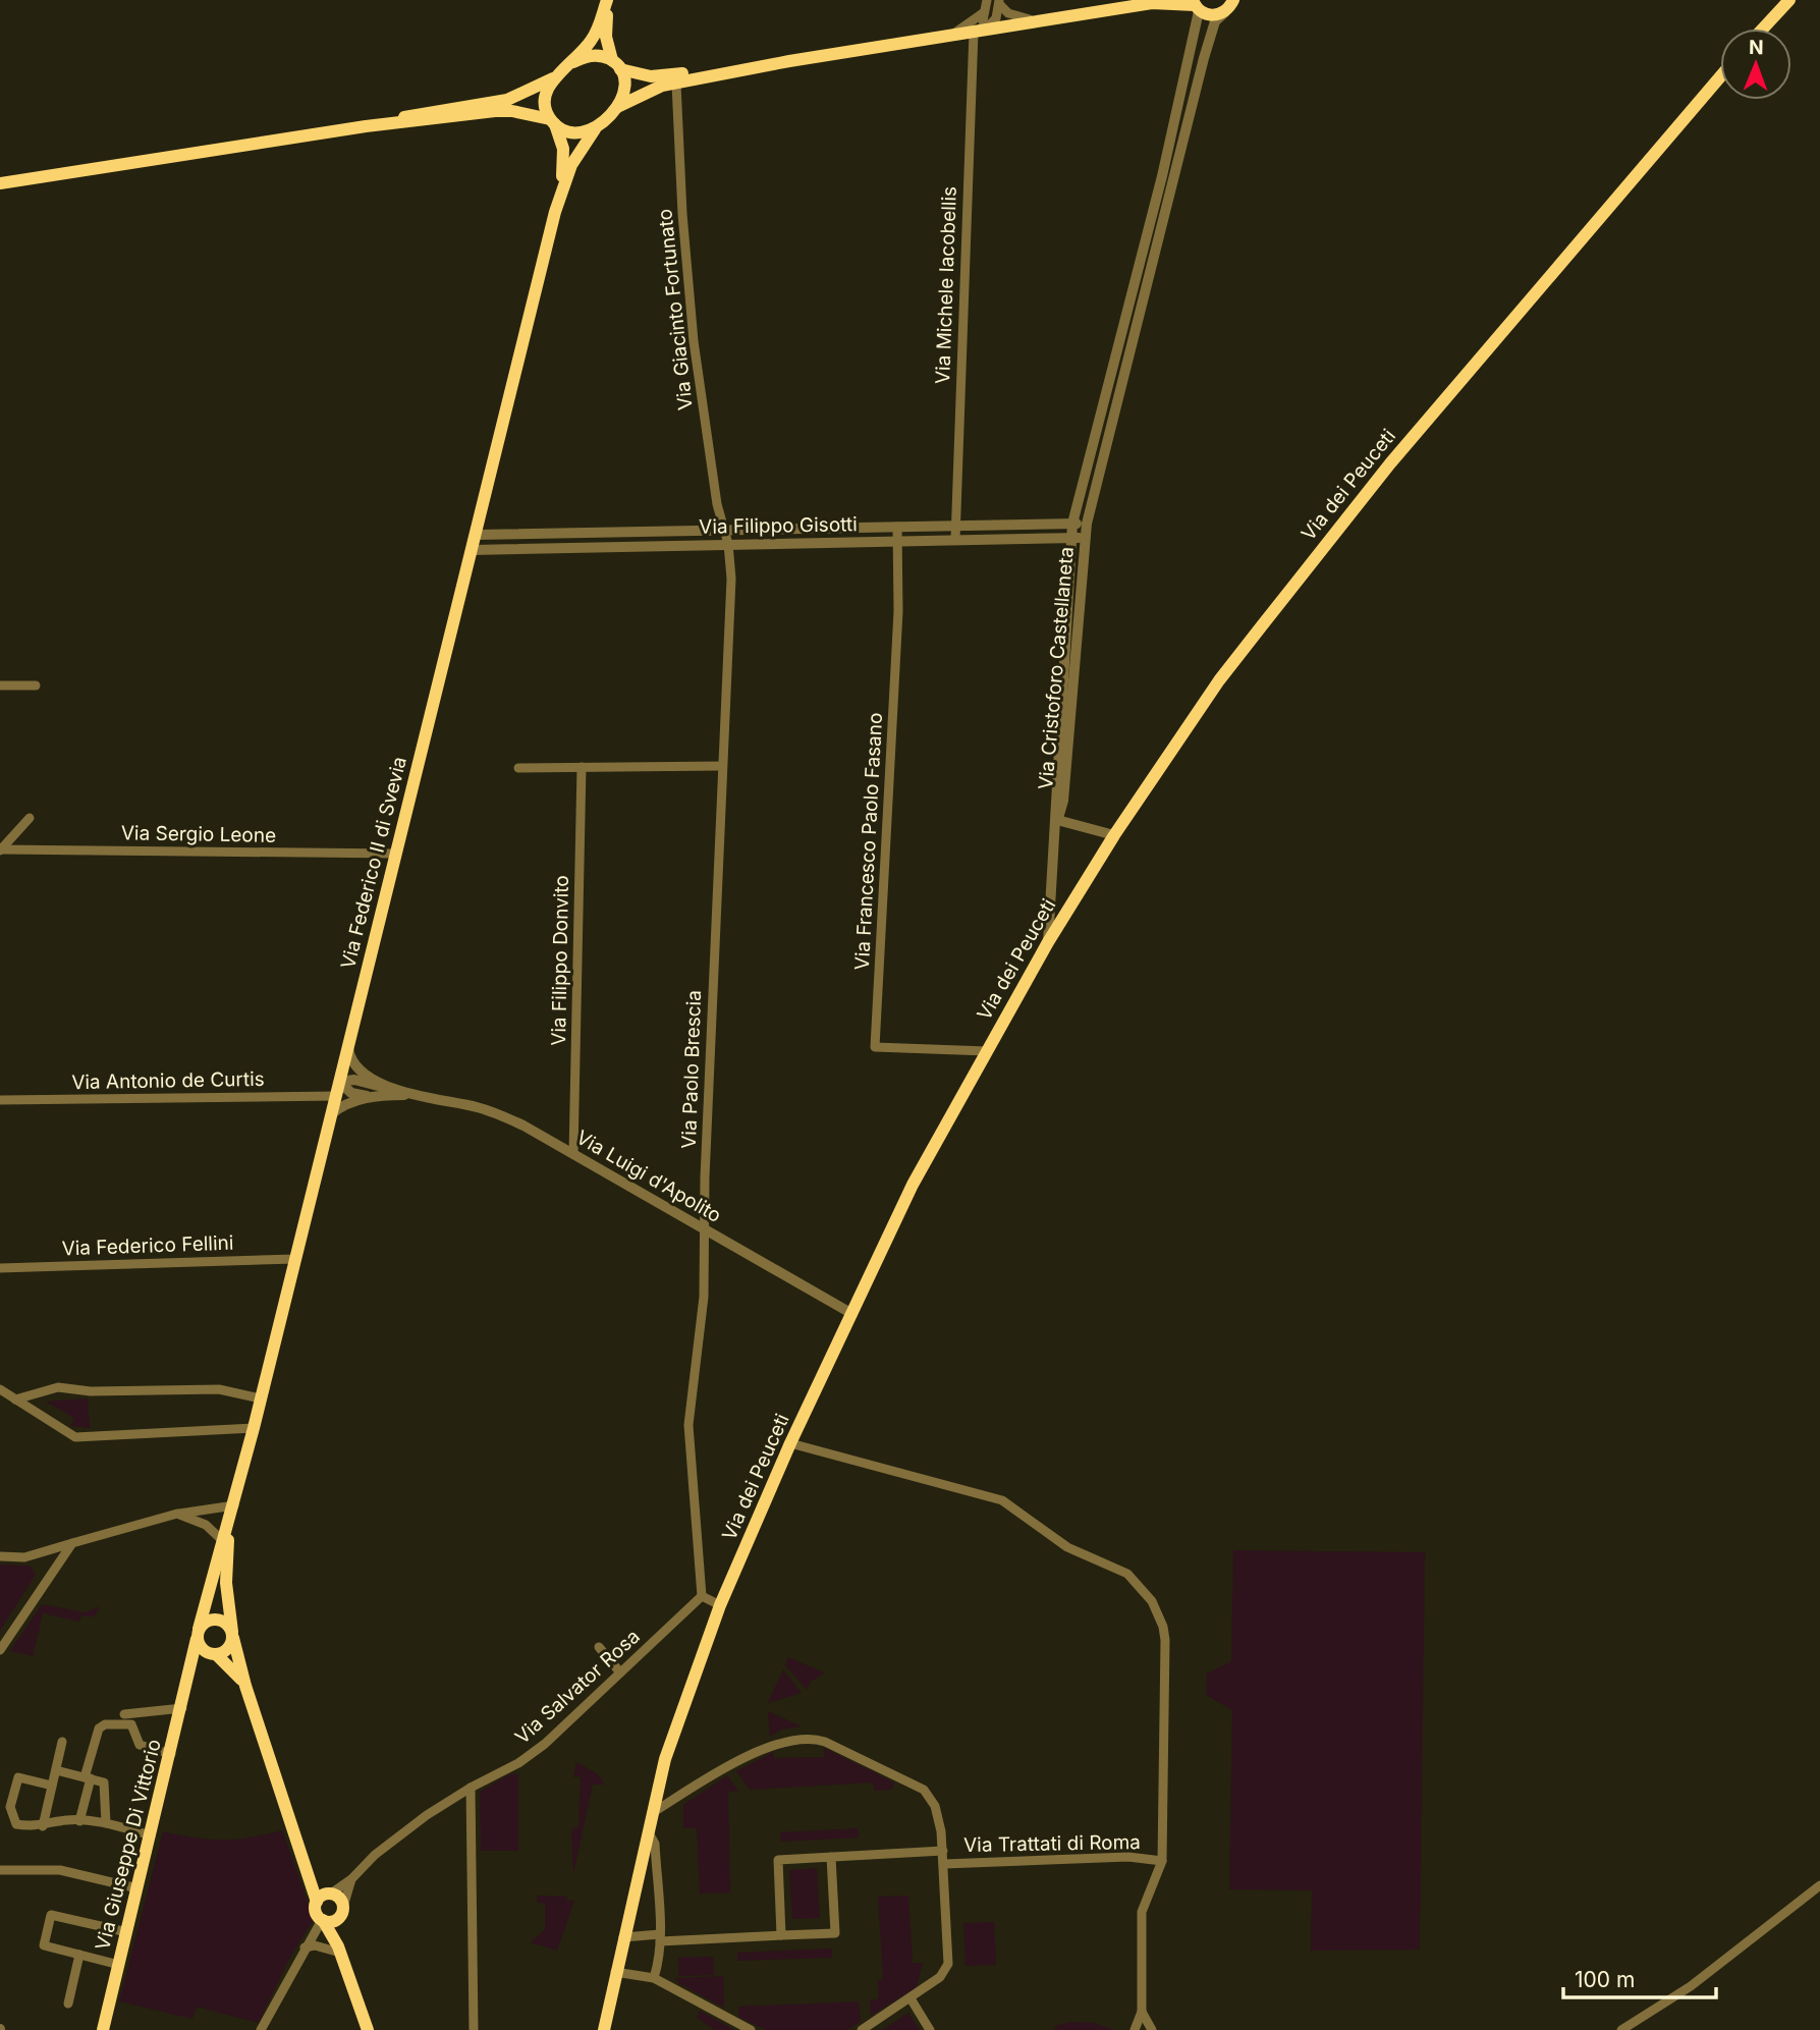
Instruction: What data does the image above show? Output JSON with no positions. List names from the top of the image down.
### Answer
{
  "streets": {
    "main road": ["Via dei Peuceti", "Via Federico II di Svevia", "Via Giuseppe Di Vittorio"],
    "street": [
      "Via Michele Iacobellis",
      "Via Giacinto Fortunato",
      "Via Filippo Gisotti",
      "Via Cristoforo Castellaneta",
      "Via Sergio Leone",
      "Via Francesco Paolo Fasano",
      "Via Filippo Donvito",
      "Via Paolo Brescia",
      "Via Antonio de Curtis",
      "Via Luigi d'Apolito",
      "Via Federico Fellini",
      "Via Salvator Rosa",
      "Via Trattati di Roma"
    ]
  },
  "crossings": [
    ["Via Michele Iacobellis", "Via Filippo Gisotti"],
    ["Via Giacinto Fortunato", "Via Filippo Gisotti"],
    ["Via Giacinto Fortunato", "Via Paolo Brescia"],
    ["Via dei Peuceti", "Via Francesco Paolo Fasano"],
    ["Via dei Peuceti", "Via Luigi d'Apolito"],
    ["Via Filippo Gisotti", "Via Cristoforo Castellaneta"],
    ["Via Filippo Gisotti", "Via Francesco Paolo Fasano"],
    ["Via Filippo Gisotti", "Via Federico II di Svevia"],
    ["Via Filippo Gisotti", "Via Paolo Brescia"],
    ["Via Sergio Leone", "Via Federico II di Svevia"],
    ["Via Federico II di Svevia", "Via Antonio de Curtis"],
    ["Via Federico II di Svevia", "Via Luigi d'Apolito"],
    ["Via Federico II di Svevia", "Via Federico Fellini"],
    ["Via Federico II di Svevia", "Via Salvator Rosa"],
    ["Via Federico II di Svevia", "Via Giuseppe Di Vittorio"],
    ["Via Filippo Donvito", "Via Luigi d'Apolito"],
    ["Via Paolo Brescia", "Via Luigi d'Apolito"],
    ["Via Paolo Brescia", "Via Salvator Rosa"]
  ],
  "scale_bar": "100 m",
  "north": "top"
}
